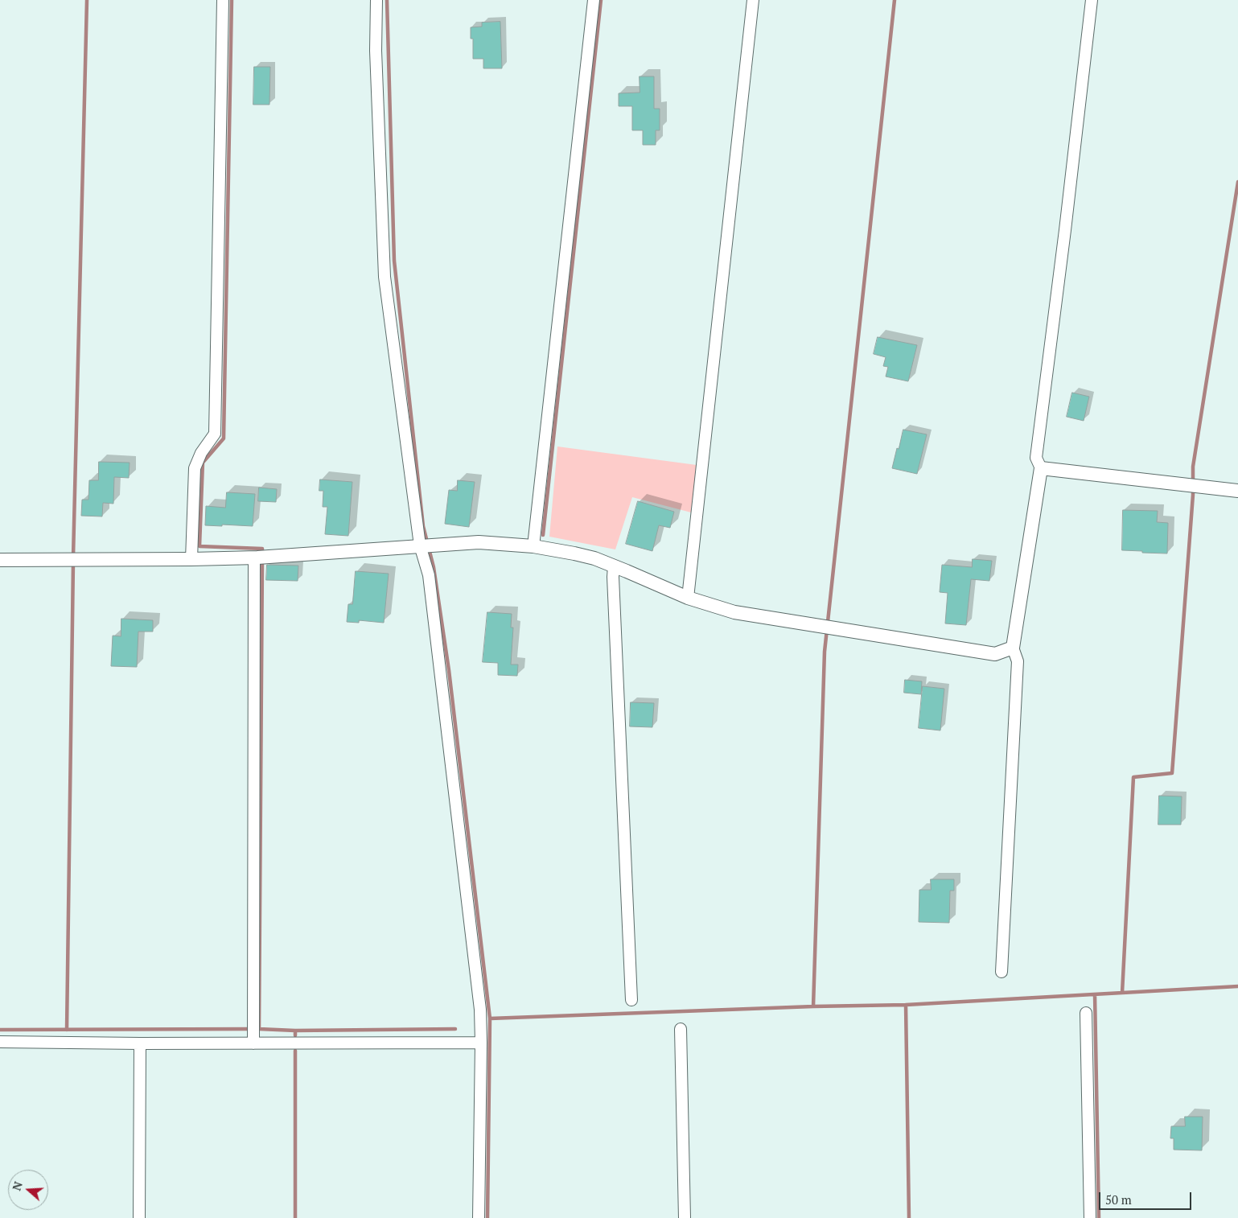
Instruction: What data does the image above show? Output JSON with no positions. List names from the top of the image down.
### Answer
{
  "scale_bar": "50 m",
  "north": "left"
}
